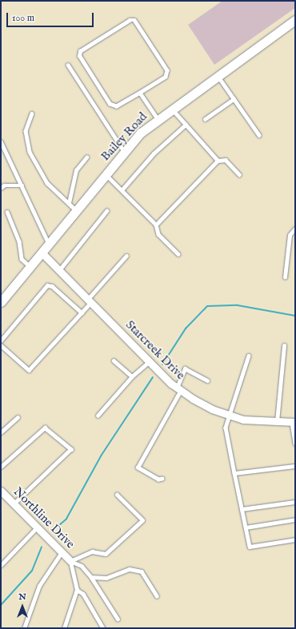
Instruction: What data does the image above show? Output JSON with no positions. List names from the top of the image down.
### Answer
{
  "streets": {
    "street": ["Bailey Road", "Starcreek Drive", "Northline Drive"]
  },
  "crossings": [
    ["Bailey Road", "Starcreek Drive"]
  ],
  "scale_bar": "100 m",
  "north": "top"
}
